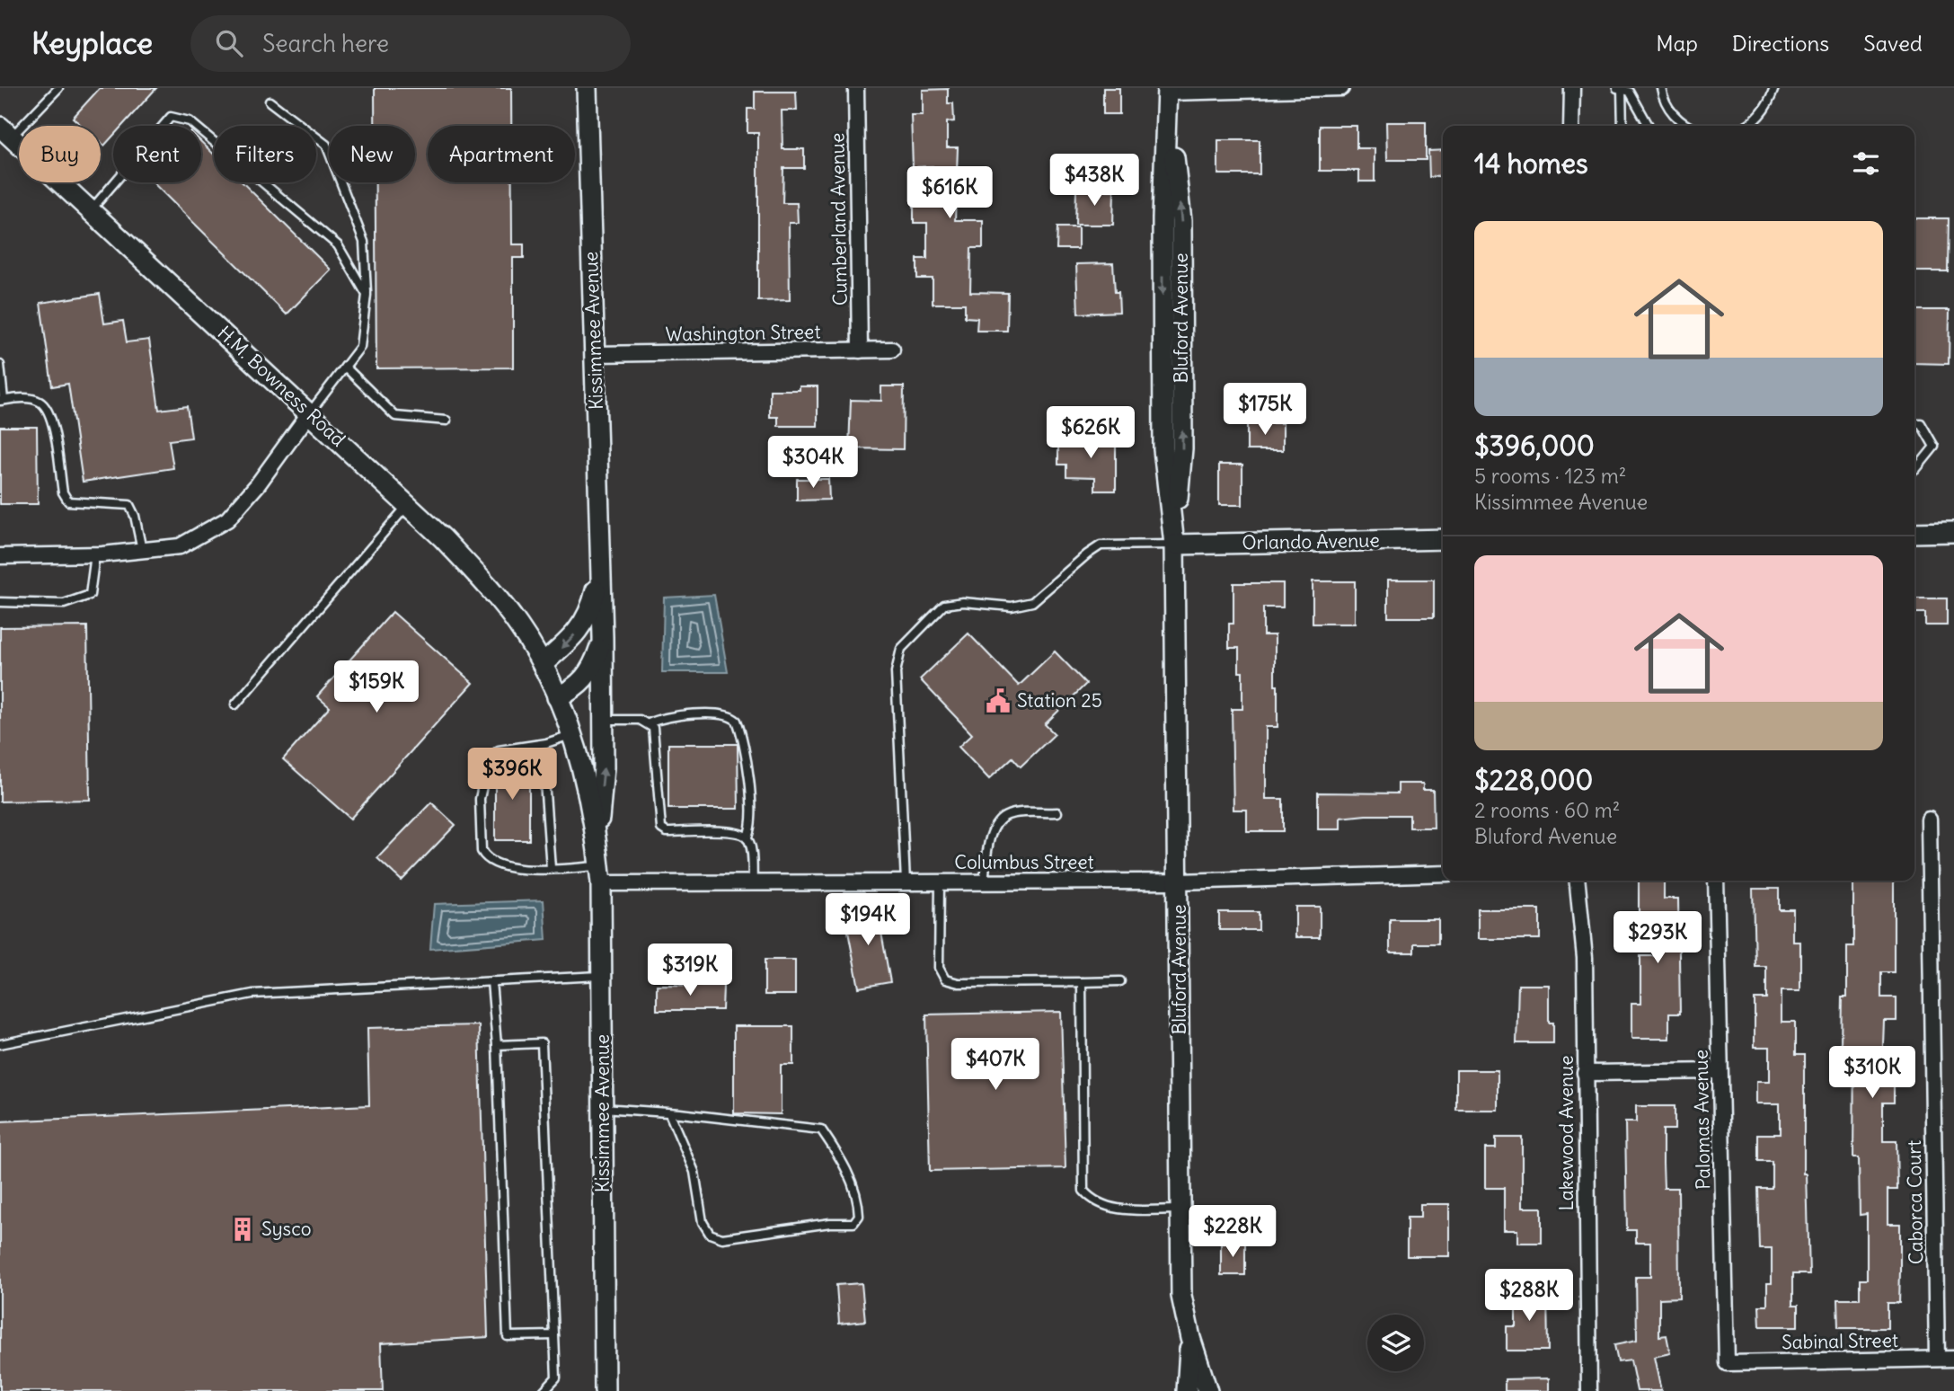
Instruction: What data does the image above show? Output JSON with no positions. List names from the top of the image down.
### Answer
{
  "streets": {
    "street": [
      "Cumberland Avenue",
      "Bluford Avenue",
      "Kissimmee Avenue",
      "Washington Street",
      "H.M. Bowness Road",
      "Orlando Avenue",
      "Columbus Street",
      "Palomas Avenue",
      "Lakewood Avenue",
      "Caborca Court",
      "Sabinal Street"
    ]
  },
  "crossings": [
    ["Cumberland Avenue", "Washington Street"],
    ["Bluford Avenue", "Orlando Avenue"],
    ["Bluford Avenue", "Columbus Street"],
    ["Kissimmee Avenue", "Washington Street"],
    ["Kissimmee Avenue", "H.M. Bowness Road"],
    ["Kissimmee Avenue", "Columbus Street"],
    ["Palomas Avenue", "Sabinal Street"],
    ["Caborca Court", "Sabinal Street"]
  ],
  "places": {
    "public building": ["Station 25"],
    "building": ["Sysco"]
  },
  "page": {
    "header": "Keyplace",
    "search": "Search here",
    "nav": ["Map", "Directions", "Saved"],
    "chip": [
      "Buy",
      "Rent",
      "Filters",
      "New",
      "Apartment"
    ],
    "heading": "14 homes",
    "price": [
      "$438K",
      "$616K",
      "$175K",
      "$626K",
      "$304K",
      "$159K",
      "$396K",
      "$194K",
      "$293K",
      "$319K",
      "$407K",
      "$310K",
      "$228K",
      "$288K"
    ],
    "list": [
      {
        "name": "$396,000",
        "note": "5 rooms · 123 m² · Kissimmee Avenue"
      },
      {
        "name": "$228,000",
        "note": "2 rooms · 60 m² · Bluford Avenue"
      }
    ]
  }
}
